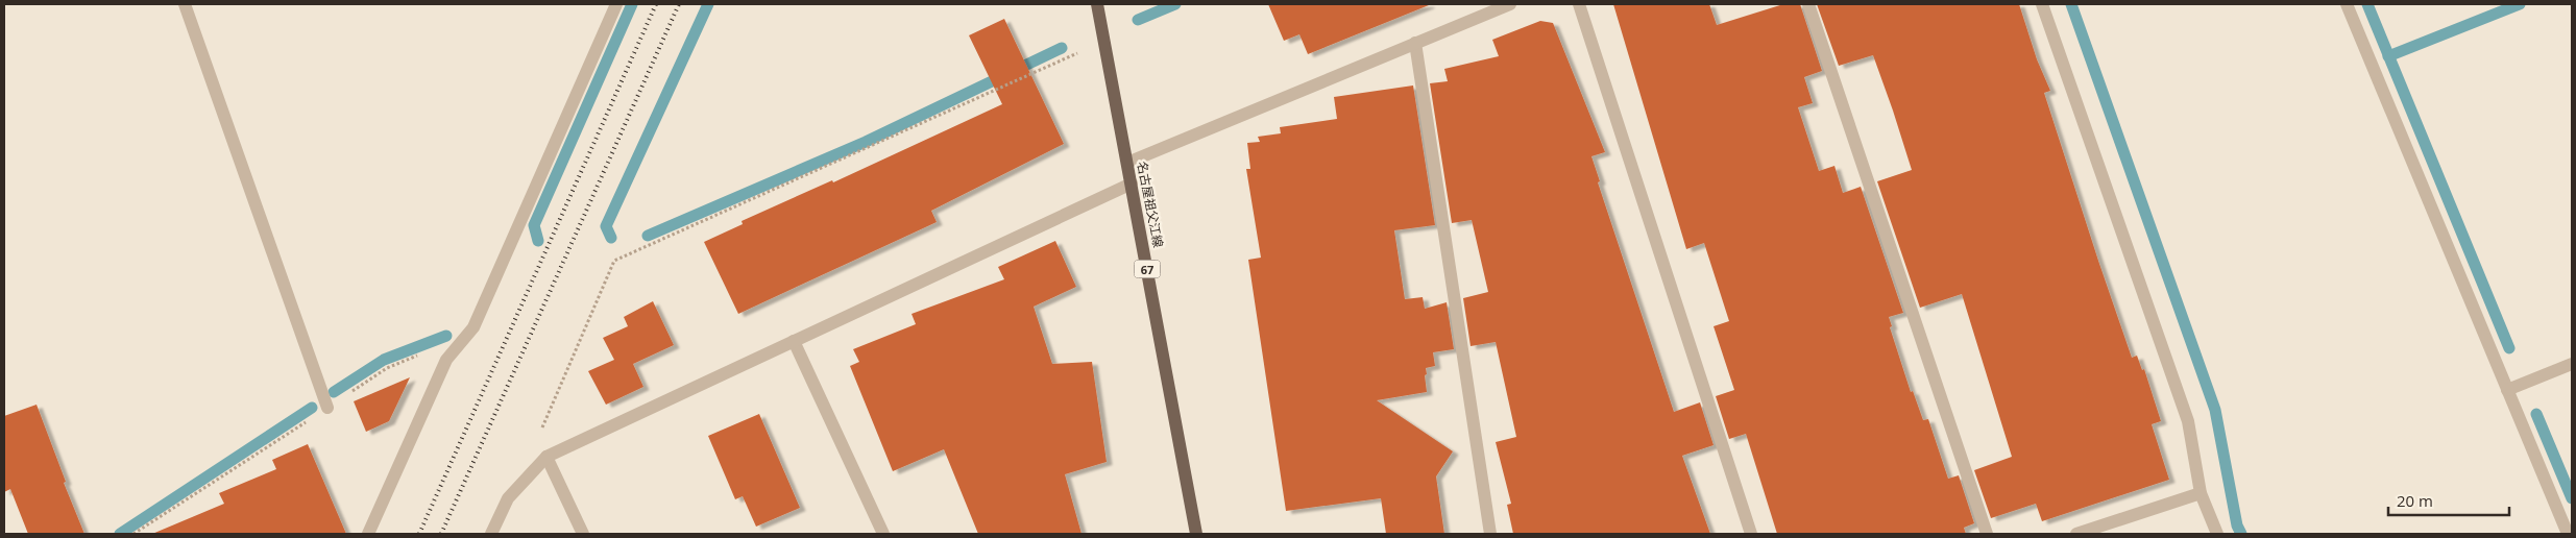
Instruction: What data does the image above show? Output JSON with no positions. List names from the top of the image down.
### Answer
{
  "streets": {
    "main road": ["名古屋祖父江線", "67"]
  },
  "scale_bar": "20 m"
}
